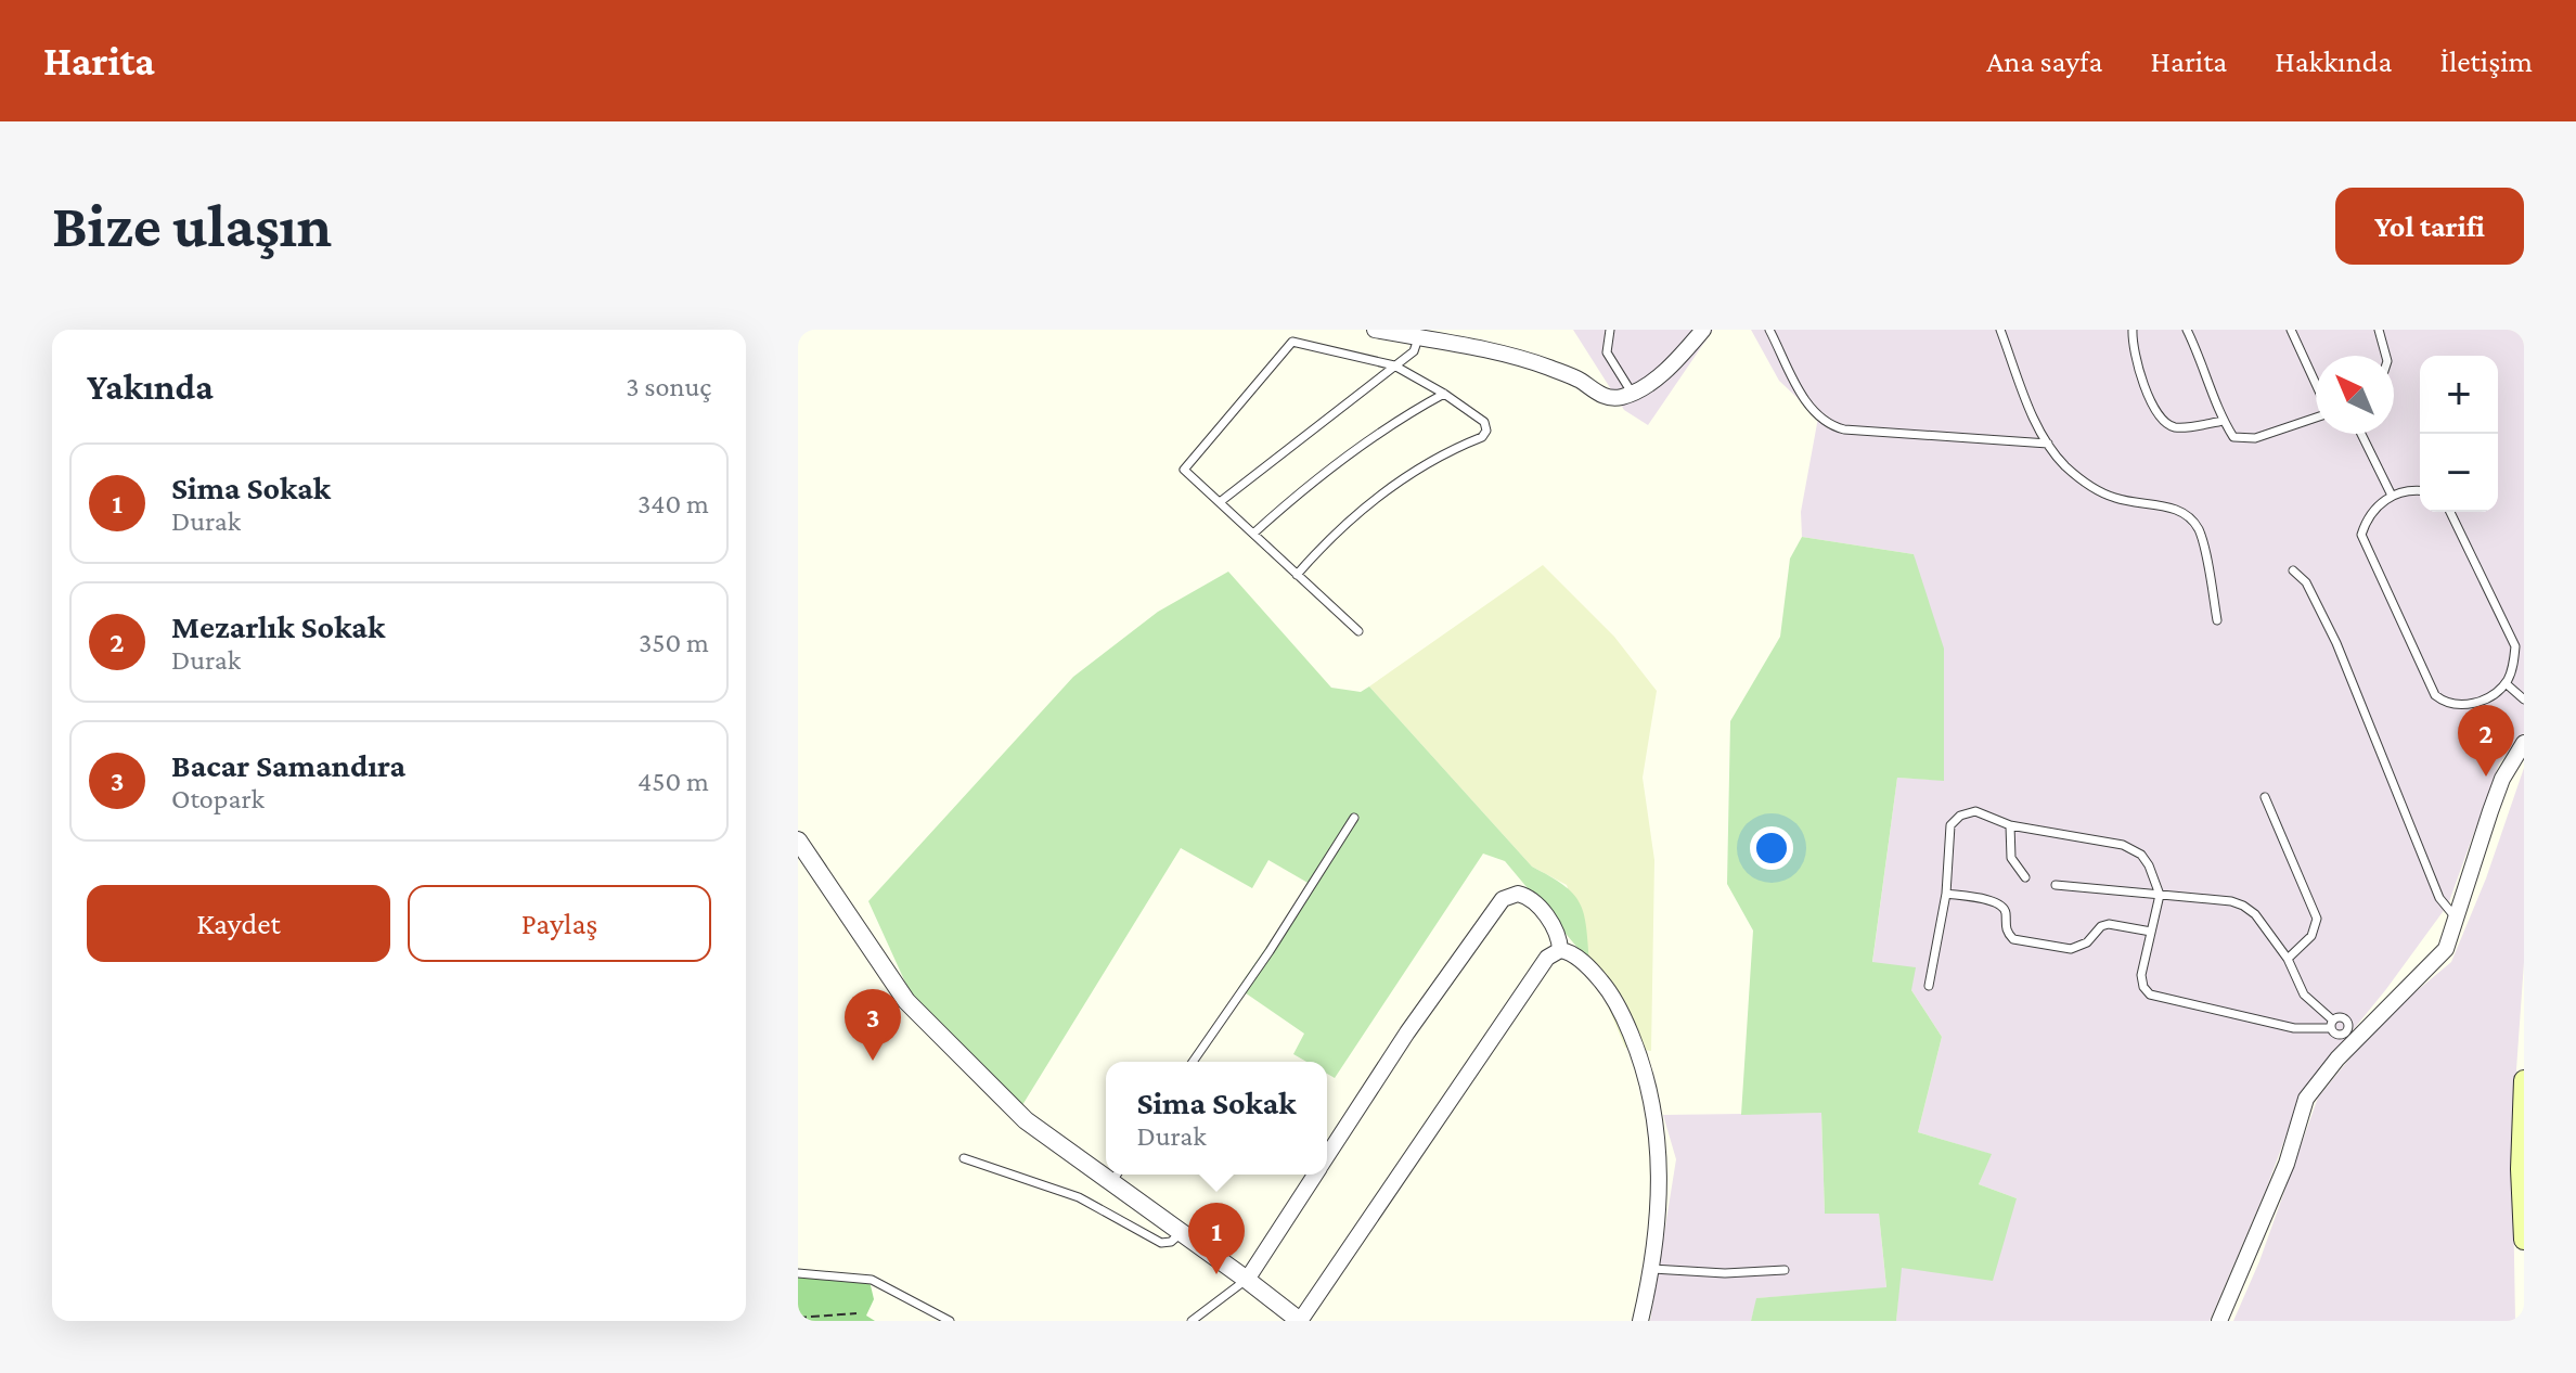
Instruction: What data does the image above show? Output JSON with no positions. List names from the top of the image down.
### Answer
{
  "north": "top left",
  "page": {
    "header": "Harita",
    "nav": [
      "Ana sayfa",
      "Harita",
      "Hakkında",
      "İletişim"
    ],
    "buttons": [
      "Yol tarifi",
      ["Kaydet", "Paylaş"]
    ],
    "title": "Bize ulaşın",
    "heading": ["Yakında", "3 sonuç"],
    "map_buttons": ["+", "−"],
    "list": [
      {
        "mark": "1",
        "name": "Sima Sokak",
        "note": "Durak",
        "value": "340 m"
      },
      {
        "mark": "2",
        "name": "Mezarlık Sokak",
        "note": "Durak",
        "value": "350 m"
      },
      {
        "mark": "3",
        "name": "Bacar Samandıra",
        "note": "Otopark",
        "value": "450 m"
      }
    ],
    "pins": ["2", "3", "1"],
    "popup": ["Sima Sokak", "Durak"]
  }
}
